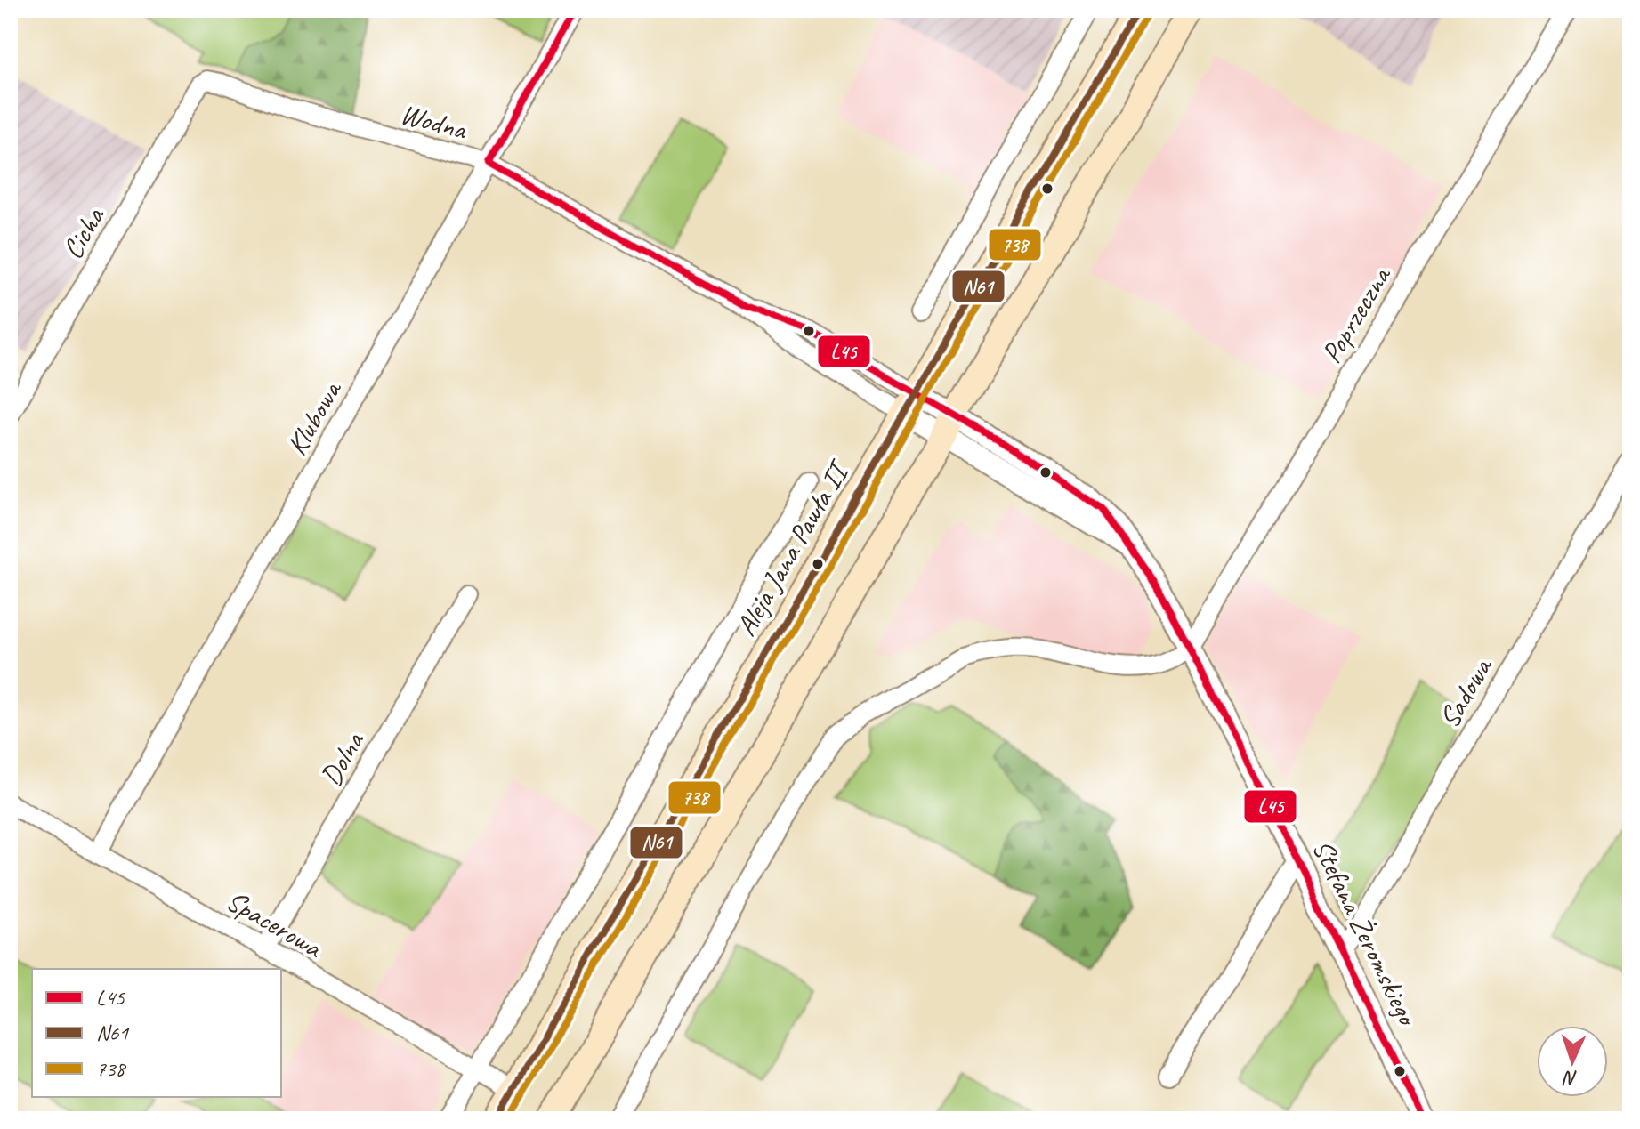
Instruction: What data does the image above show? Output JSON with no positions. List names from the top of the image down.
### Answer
{
  "streets": {
    "main road": ["Aleja Jana Pawła II"],
    "street": [
      "Wodna",
      "Cicha",
      "Poprzeczna",
      "Klubowa",
      "Sadowa",
      "Dolna",
      "Spacerowa",
      "Stefana Żeromskiego"
    ]
  },
  "crossings": [
    ["Wodna", "Cicha"],
    ["Wodna", "Klubowa"],
    ["Wodna", "Aleja Jana Pawła II"],
    ["Wodna", "Stefana Żeromskiego"],
    ["Poprzeczna", "Stefana Żeromskiego"],
    ["Klubowa", "Spacerowa"],
    ["Aleja Jana Pawła II", "Spacerowa"],
    ["Aleja Jana Pawła II", "Stefana Żeromskiego"],
    ["Sadowa", "Stefana Żeromskiego"],
    ["Dolna", "Spacerowa"]
  ],
  "lines": ["transit line L45", "transit line N61", "transit line 738"],
  "legend": ["L45", "N61", "738"],
  "north": "bottom"
}
